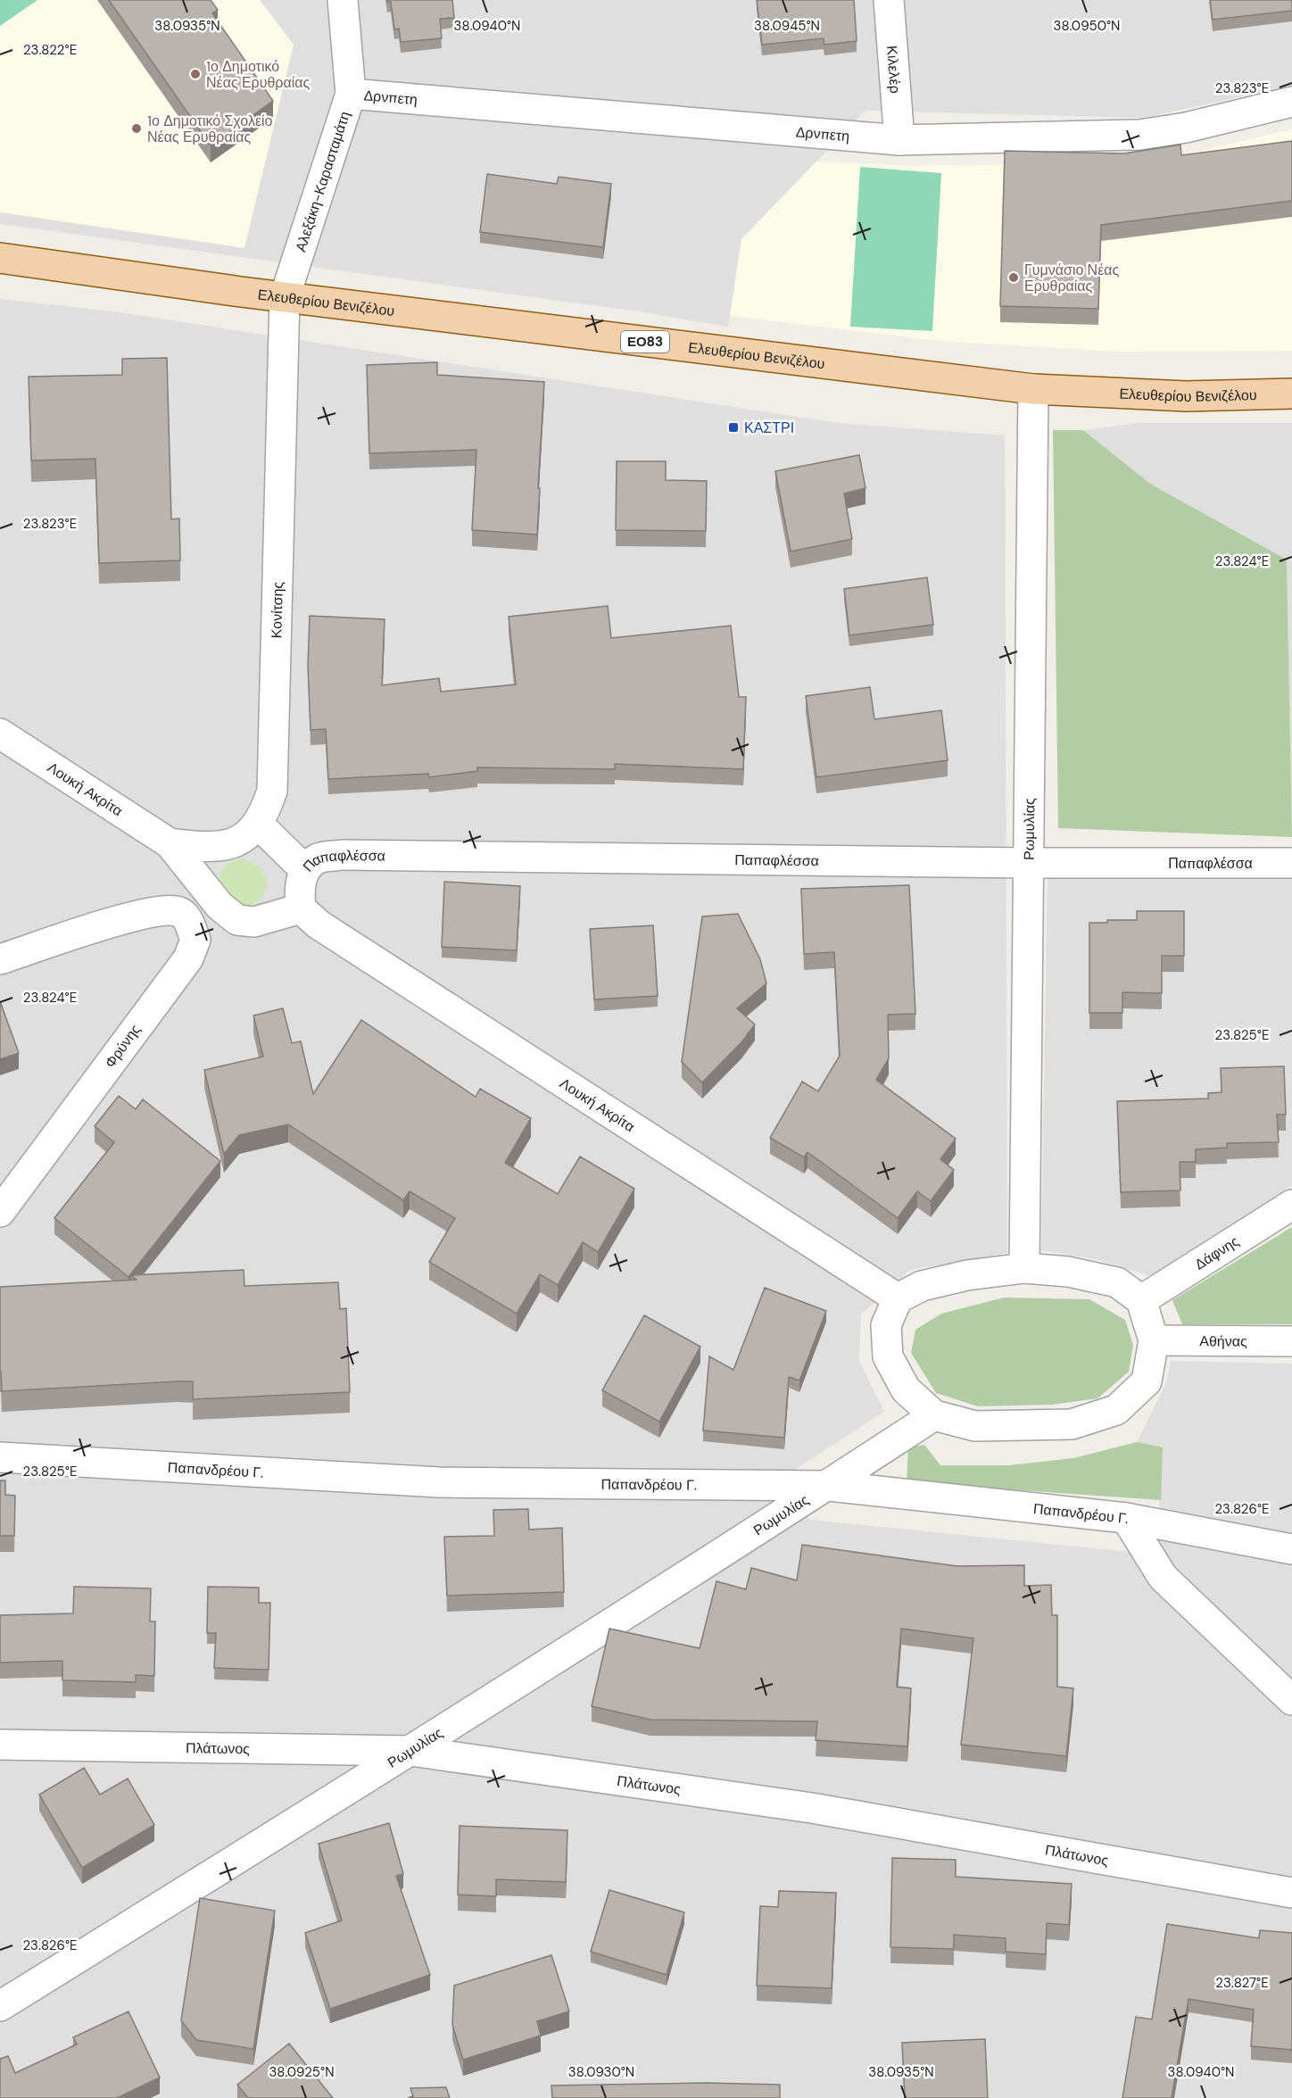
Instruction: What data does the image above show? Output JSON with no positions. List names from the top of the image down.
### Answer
{
  "streets": {
    "main road": ["Ελευθερίου Βενιζέλου", "ΕΟ83"],
    "street": [
      "Κιλελέρ",
      "Δρνπετη",
      "Αλεξάκη-Καρασταμάτη",
      "Κονίτσης",
      "Λουκή Ακρίτα",
      "Ρωμυλίας",
      "Παπαφλέσσα",
      "Φρύνης",
      "Δάφνης",
      "Αθήνας",
      "Παπανδρέου Γ.",
      "Πλάτωνος"
    ]
  },
  "crossings": [
    ["Κιλελέρ", "Δρνπετη"],
    ["Δρνπετη", "Αλεξάκη-Καρασταμάτη"],
    ["Αλεξάκη-Καρασταμάτη", "Ελευθερίου Βενιζέλου"],
    ["Αλεξάκη-Καρασταμάτη", "Κονίτσης"],
    ["Ελευθερίου Βενιζέλου", "Κονίτσης"],
    ["Ελευθερίου Βενιζέλου", "Ρωμυλίας"],
    ["Λουκή Ακρίτα", "Παπαφλέσσα"],
    ["Ρωμυλίας", "Παπαφλέσσα"],
    ["Ρωμυλίας", "Παπανδρέου Γ."],
    ["Ρωμυλίας", "Πλάτωνος"]
  ],
  "places": {
    "other": ["1ο Δημοτικό Νέας Ερυθραίας", "1ο Δημοτικό Σχολείο Νέας Ερυθραίας", "Γυμνάσιο Νέας Ερυθραίας"],
    "transit": ["ΚΑΣΤΡΙ"]
  },
  "coordinates": [
    "38.0940°N",
    "38.0945°N",
    "38.0950°N",
    "38.0935°N",
    "23.822°E",
    "23.823°E",
    "23.824°E",
    "23.825°E",
    "23.826°E",
    "23.827°E",
    "38.0925°N",
    "38.0930°N"
  ]
}
